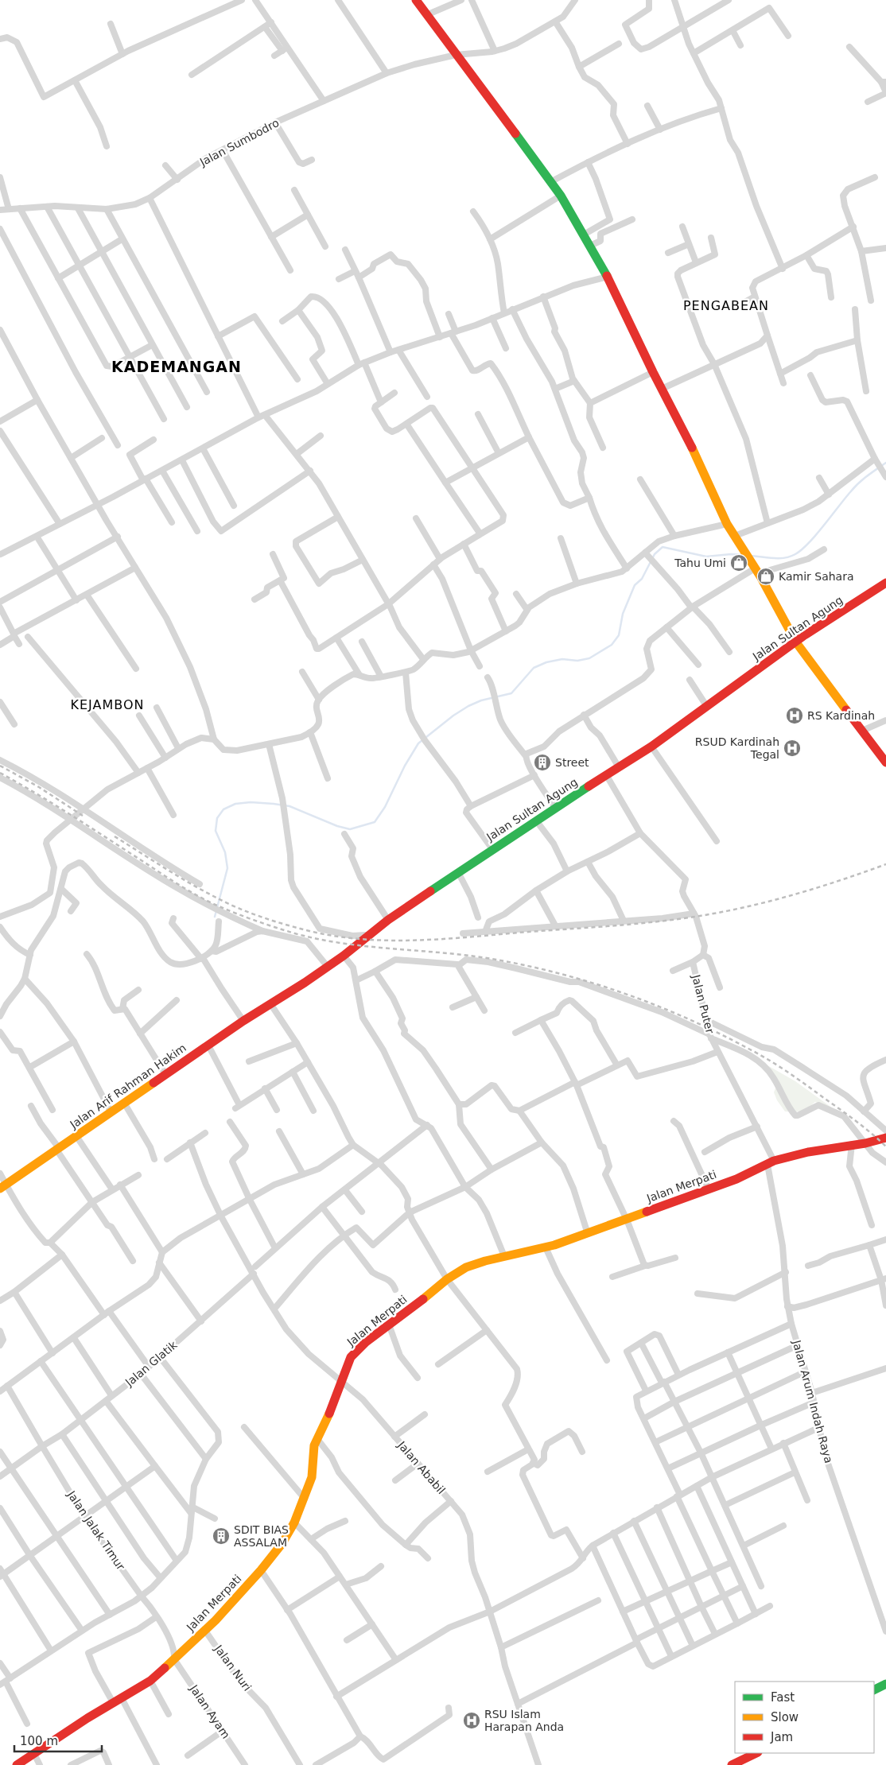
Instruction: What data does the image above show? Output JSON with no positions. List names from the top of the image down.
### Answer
{
  "streets": {
    "main road": ["Jalan Sultan Agung", "Jalan Arif Rahman Hakim", "Jalan Merpati"],
    "street": [
      "Jalan Sumbodro",
      "Jalan Puter",
      "Jalan Glatik",
      "Jalan Arum Indah Raya",
      "Jalan Ababil",
      "Jalan Jalak Timur",
      "Jalan Nuri",
      "Jalan Ayam"
    ]
  },
  "crossings": [
    ["Jalan Sultan Agung", "Jalan Arif Rahman Hakim"],
    ["Jalan Puter", "Jalan Merpati"],
    ["Jalan Puter", "Jalan Arum Indah Raya"],
    ["Jalan Merpati", "Jalan Arum Indah Raya"],
    ["Jalan Merpati", "Jalan Ababil"],
    ["Jalan Merpati", "Jalan Jalak Timur"],
    ["Jalan Merpati", "Jalan Nuri"],
    ["Jalan Merpati", "Jalan Ayam"],
    ["Jalan Glatik", "Jalan Ababil"],
    ["Jalan Glatik", "Jalan Jalak Timur"],
    ["Jalan Jalak Timur", "Jalan Ayam"]
  ],
  "districts": ["PENGABEAN", "KADEMANGAN", "KEJAMBON"],
  "places": {
    "shop": ["Tahu Umi", "Kamir Sahara"],
    "hospital": ["RS Kardinah", "RSUD Kardinah Tegal", "RSU Islam Harapan Anda"],
    "building": ["Street", "SDIT BIAS ASSALAM"]
  },
  "legend": ["Fast", "Slow", "Jam"],
  "scale_bar": "100 m"
}
